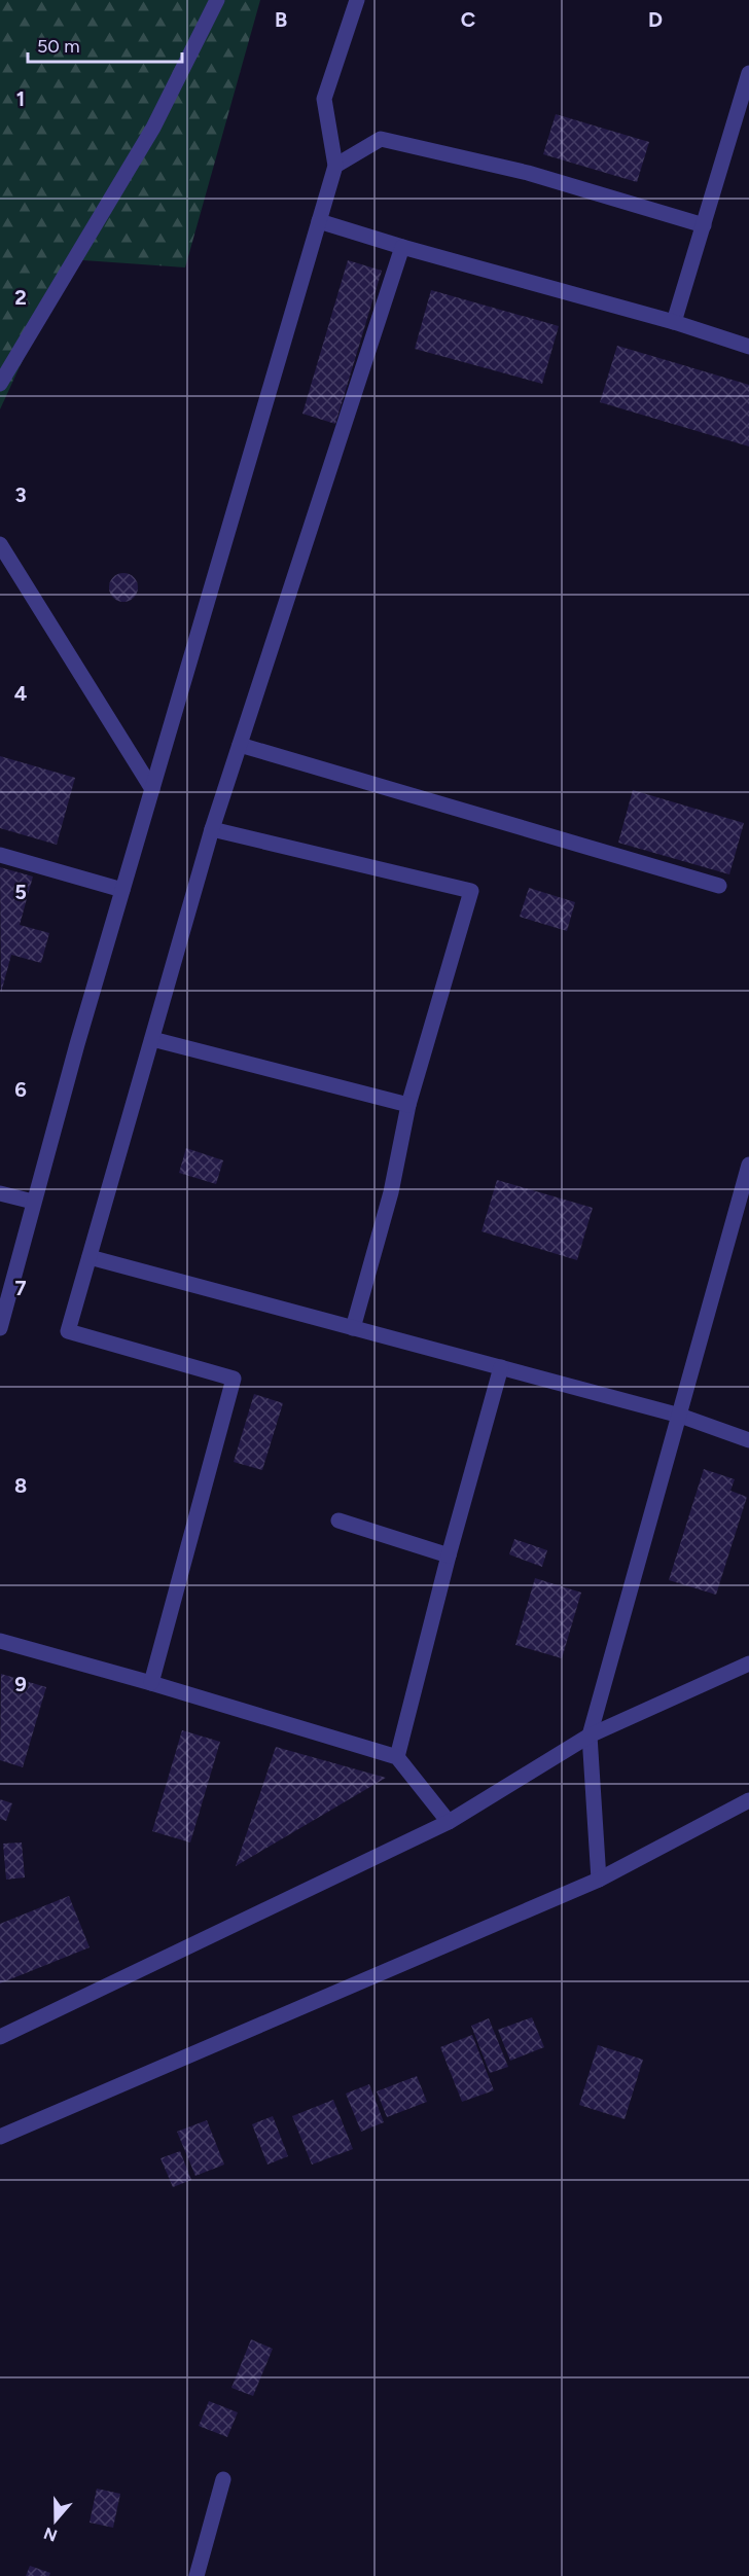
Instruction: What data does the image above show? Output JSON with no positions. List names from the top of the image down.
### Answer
{
  "scale_bar": "50 m",
  "north": "bottom",
  "grid": {
    "columns": ["B", "C", "D"],
    "rows": [
      "1",
      "2",
      "3",
      "4",
      "5",
      "6",
      "7",
      "8",
      "9"
    ]
  }
}
